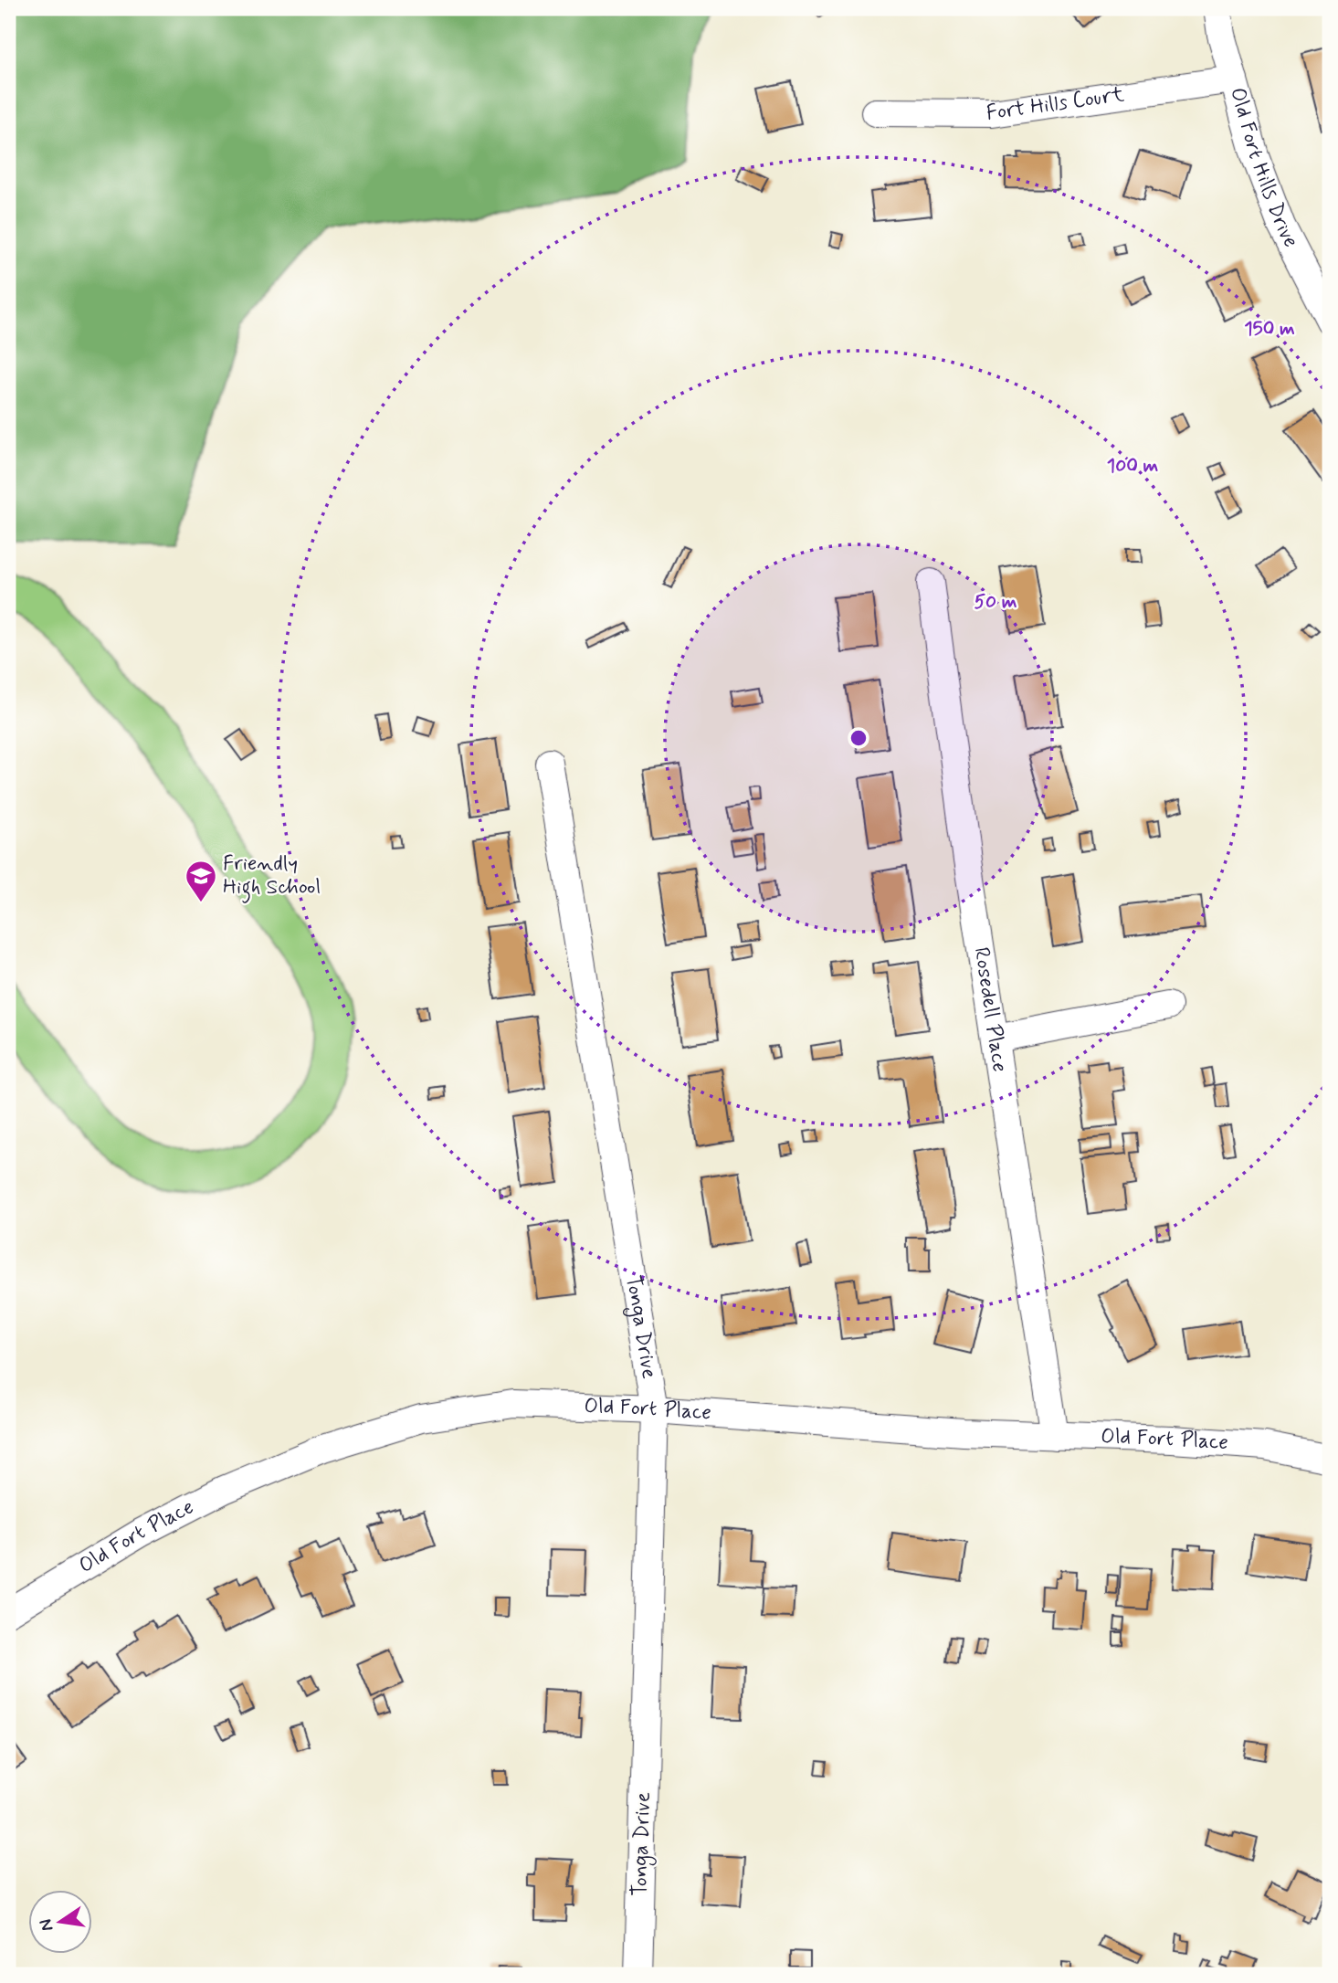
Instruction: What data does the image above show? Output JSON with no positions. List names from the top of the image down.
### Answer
{
  "streets": {
    "street": [
      "Fort Hills Court",
      "Old Fort Hills Drive",
      "Rosedell Place",
      "Tonga Drive",
      "Old Fort Place"
    ]
  },
  "crossings": [
    ["Fort Hills Court", "Old Fort Hills Drive"],
    ["Rosedell Place", "Old Fort Place"],
    ["Tonga Drive", "Old Fort Place"]
  ],
  "places": {
    "school or university": ["Friendly High School"]
  },
  "north": "left",
  "rings": ["150 m", "100 m", "50 m"]
}
